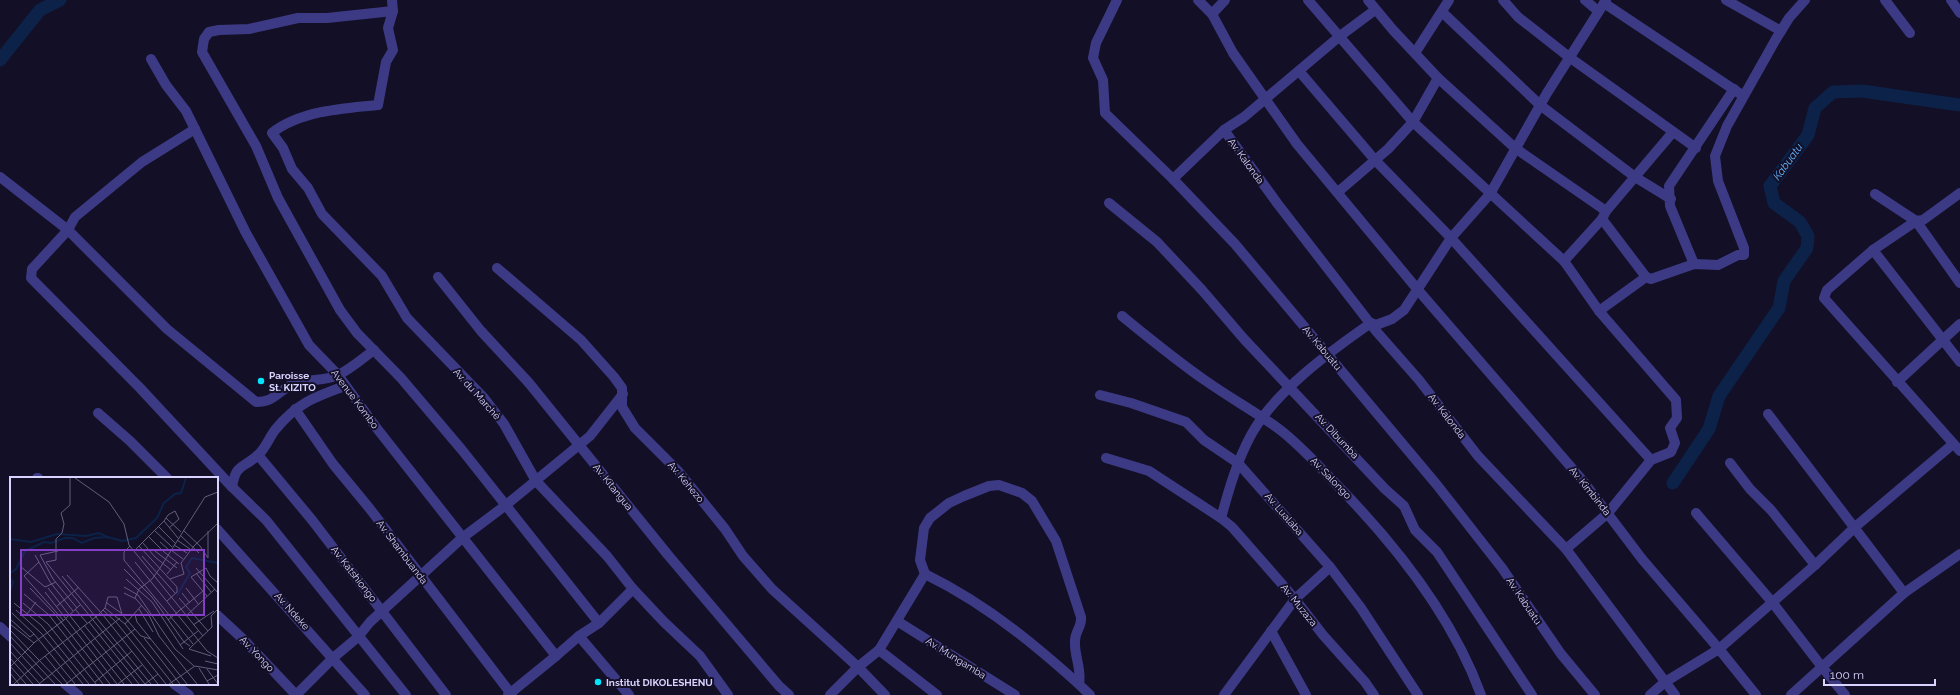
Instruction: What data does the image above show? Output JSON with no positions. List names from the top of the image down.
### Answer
{
  "streets": {
    "street": [
      "Av. Kalonda",
      "Av. Kabuatu",
      "Av. du Marché",
      "Avenue Kombo",
      "Av. Dibumba",
      "Av. Salongo",
      "Av. Kehezo",
      "Av. Kitangua",
      "Av. Kimbinda",
      "Av. Lualaba",
      "Av. Shambuanda",
      "Av. Katshiongo",
      "Av. Muzaza",
      "Av. Ndeke",
      "Av. Yongo",
      "Av. Mungamba"
    ]
  },
  "water": ["Kabuatu"],
  "places": ["Paroisse St. KIZITO", "Institut DIKOLESHENU"],
  "scale_bar": "100 m"
}
